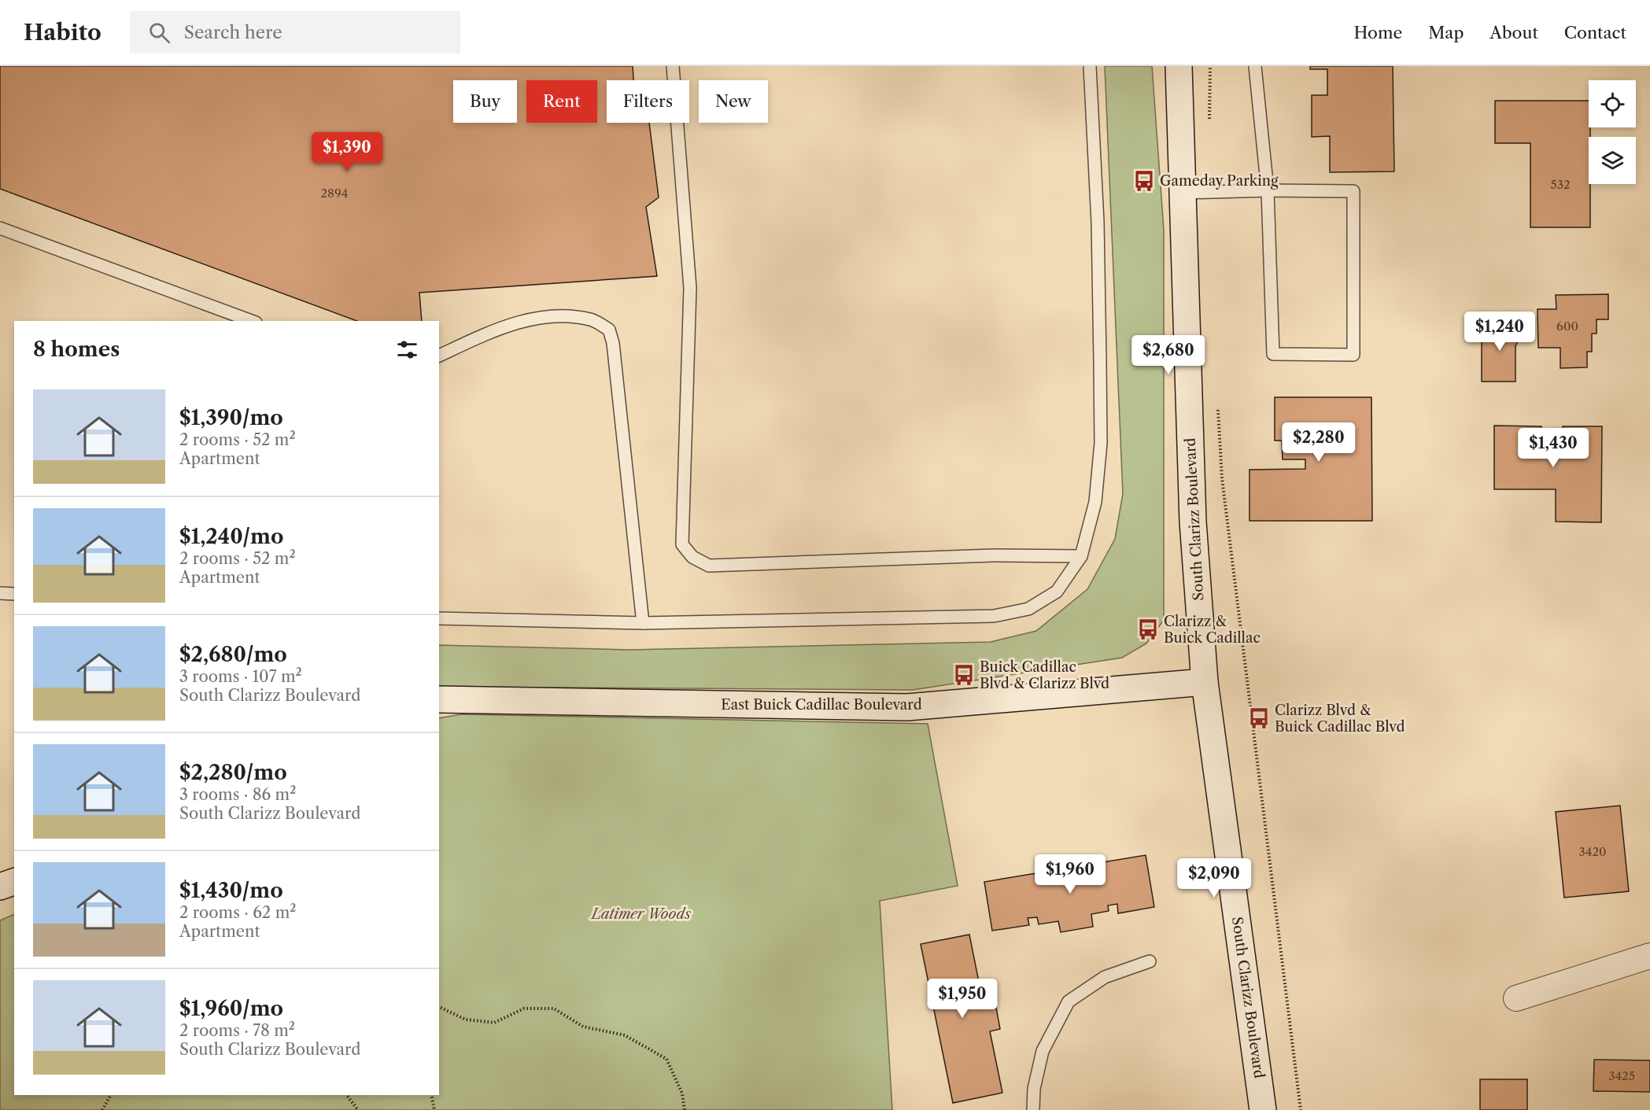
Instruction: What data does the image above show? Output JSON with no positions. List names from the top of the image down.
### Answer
{
  "streets": {
    "street": ["South Clarizz Boulevard", "East Buick Cadillac Boulevard"]
  },
  "crossings": [
    ["South Clarizz Boulevard", "East Buick Cadillac Boulevard"]
  ],
  "parks": ["Latimer Woods"],
  "places": {
    "bus stop": [
      "Gameday Parking",
      "Clarizz & Buick Cadillac",
      "Buick Cadillac Blvd & Clarizz Blvd",
      "Clarizz Blvd & Buick Cadillac Blvd"
    ]
  },
  "house_numbers": [
    "532",
    "2894",
    "600",
    "3420",
    "3425"
  ],
  "page": {
    "header": "Habito",
    "search": "Search here",
    "nav": [
      "Home",
      "Map",
      "About",
      "Contact"
    ],
    "chip": [
      "Buy",
      "Rent",
      "Filters",
      "New"
    ],
    "price": [
      "$1,390",
      "$1,240",
      "$2,680",
      "$2,280",
      "$1,430",
      "$1,960",
      "$2,090",
      "$1,950"
    ],
    "heading": "8 homes",
    "list": [
      {
        "name": "$1,390/mo",
        "note": "2 rooms · 52 m² · Apartment"
      },
      {
        "name": "$1,240/mo",
        "note": "2 rooms · 52 m² · Apartment"
      },
      {
        "name": "$2,680/mo",
        "note": "3 rooms · 107 m² · South Clarizz Boulevard"
      },
      {
        "name": "$2,280/mo",
        "note": "3 rooms · 86 m² · South Clarizz Boulevard"
      },
      {
        "name": "$1,430/mo",
        "note": "2 rooms · 62 m² · Apartment"
      },
      {
        "name": "$1,960/mo",
        "note": "2 rooms · 78 m² · South Clarizz Boulevard"
      }
    ]
  }
}
